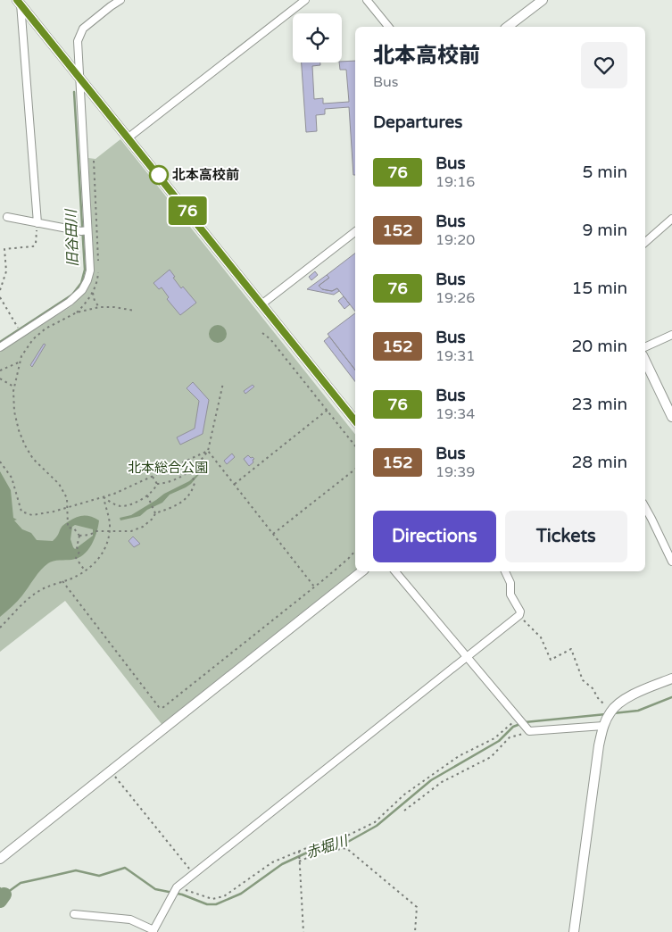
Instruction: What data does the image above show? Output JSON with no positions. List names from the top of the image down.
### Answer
{
  "water": ["旧谷田川", "赤堀川"],
  "parks": ["北本総合公園"],
  "places": ["北本高校前"],
  "lines": ["bus line 76"],
  "page": {
    "on_map": "76",
    "heading": [
      ["北本高校前", "Bus"],
      "Departures"
    ],
    "list": [
      {
        "mark": "76",
        "name": "Bus",
        "note": "19:16",
        "value": "5 min"
      },
      {
        "mark": "152",
        "name": "Bus",
        "note": "19:20",
        "value": "9 min"
      },
      {
        "mark": "76",
        "name": "Bus",
        "note": "19:26",
        "value": "15 min"
      },
      {
        "mark": "152",
        "name": "Bus",
        "note": "19:31",
        "value": "20 min"
      },
      {
        "mark": "76",
        "name": "Bus",
        "note": "19:34",
        "value": "23 min"
      },
      {
        "mark": "152",
        "name": "Bus",
        "note": "19:39",
        "value": "28 min"
      }
    ],
    "buttons": ["Directions", "Tickets"]
  }
}
